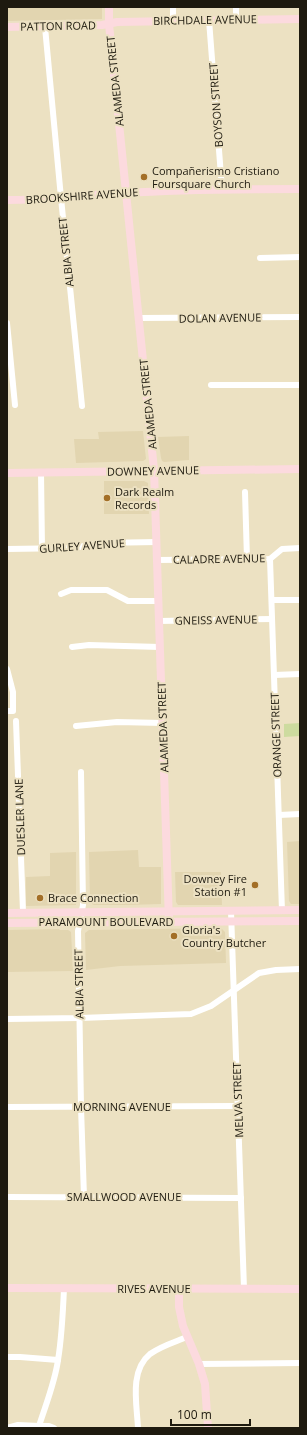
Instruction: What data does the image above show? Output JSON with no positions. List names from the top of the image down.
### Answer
{
  "streets": {
    "street": [
      "BIRCHDALE AVENUE",
      "PATTON ROAD",
      "ALAMEDA STREET",
      "BOYSON STREET",
      "BROOKSHIRE AVENUE",
      "ALBIA STREET",
      "DOLAN AVENUE",
      "DOWNEY AVENUE",
      "GURLEY AVENUE",
      "CALADRE AVENUE",
      "GNEISS AVENUE",
      "ORANGE STREET",
      "DUESLER LANE",
      "PARAMOUNT BOULEVARD",
      "MELVA STREET",
      "MORNING AVENUE",
      "SMALLWOOD AVENUE",
      "RIVES AVENUE"
    ]
  },
  "crossings": [
    ["BIRCHDALE AVENUE", "PATTON ROAD"],
    ["BIRCHDALE AVENUE", "ALAMEDA STREET"],
    ["BIRCHDALE AVENUE", "BOYSON STREET"],
    ["PATTON ROAD", "ALAMEDA STREET"],
    ["PATTON ROAD", "ALBIA STREET"],
    ["ALAMEDA STREET", "BROOKSHIRE AVENUE"],
    ["ALAMEDA STREET", "DOLAN AVENUE"],
    ["ALAMEDA STREET", "DOWNEY AVENUE"],
    ["ALAMEDA STREET", "GURLEY AVENUE"],
    ["ALAMEDA STREET", "CALADRE AVENUE"],
    ["ALAMEDA STREET", "GNEISS AVENUE"],
    ["ALAMEDA STREET", "PARAMOUNT BOULEVARD"],
    ["BOYSON STREET", "BROOKSHIRE AVENUE"],
    ["BROOKSHIRE AVENUE", "ALBIA STREET"],
    ["ALBIA STREET", "PARAMOUNT BOULEVARD"],
    ["ALBIA STREET", "MORNING AVENUE"],
    ["ALBIA STREET", "SMALLWOOD AVENUE"],
    ["CALADRE AVENUE", "ORANGE STREET"],
    ["GNEISS AVENUE", "ORANGE STREET"],
    ["ORANGE STREET", "PARAMOUNT BOULEVARD"],
    ["DUESLER LANE", "PARAMOUNT BOULEVARD"],
    ["PARAMOUNT BOULEVARD", "MELVA STREET"],
    ["MELVA STREET", "MORNING AVENUE"],
    ["MELVA STREET", "SMALLWOOD AVENUE"],
    ["MELVA STREET", "RIVES AVENUE"]
  ],
  "places": [
    "Compañerismo Cristiano Foursquare Church",
    "Dark Realm Records",
    "Downey Fire Station #1",
    "Brace Connection",
    "Gloria's Country Butcher"
  ],
  "scale_bar": "100 m"
}
